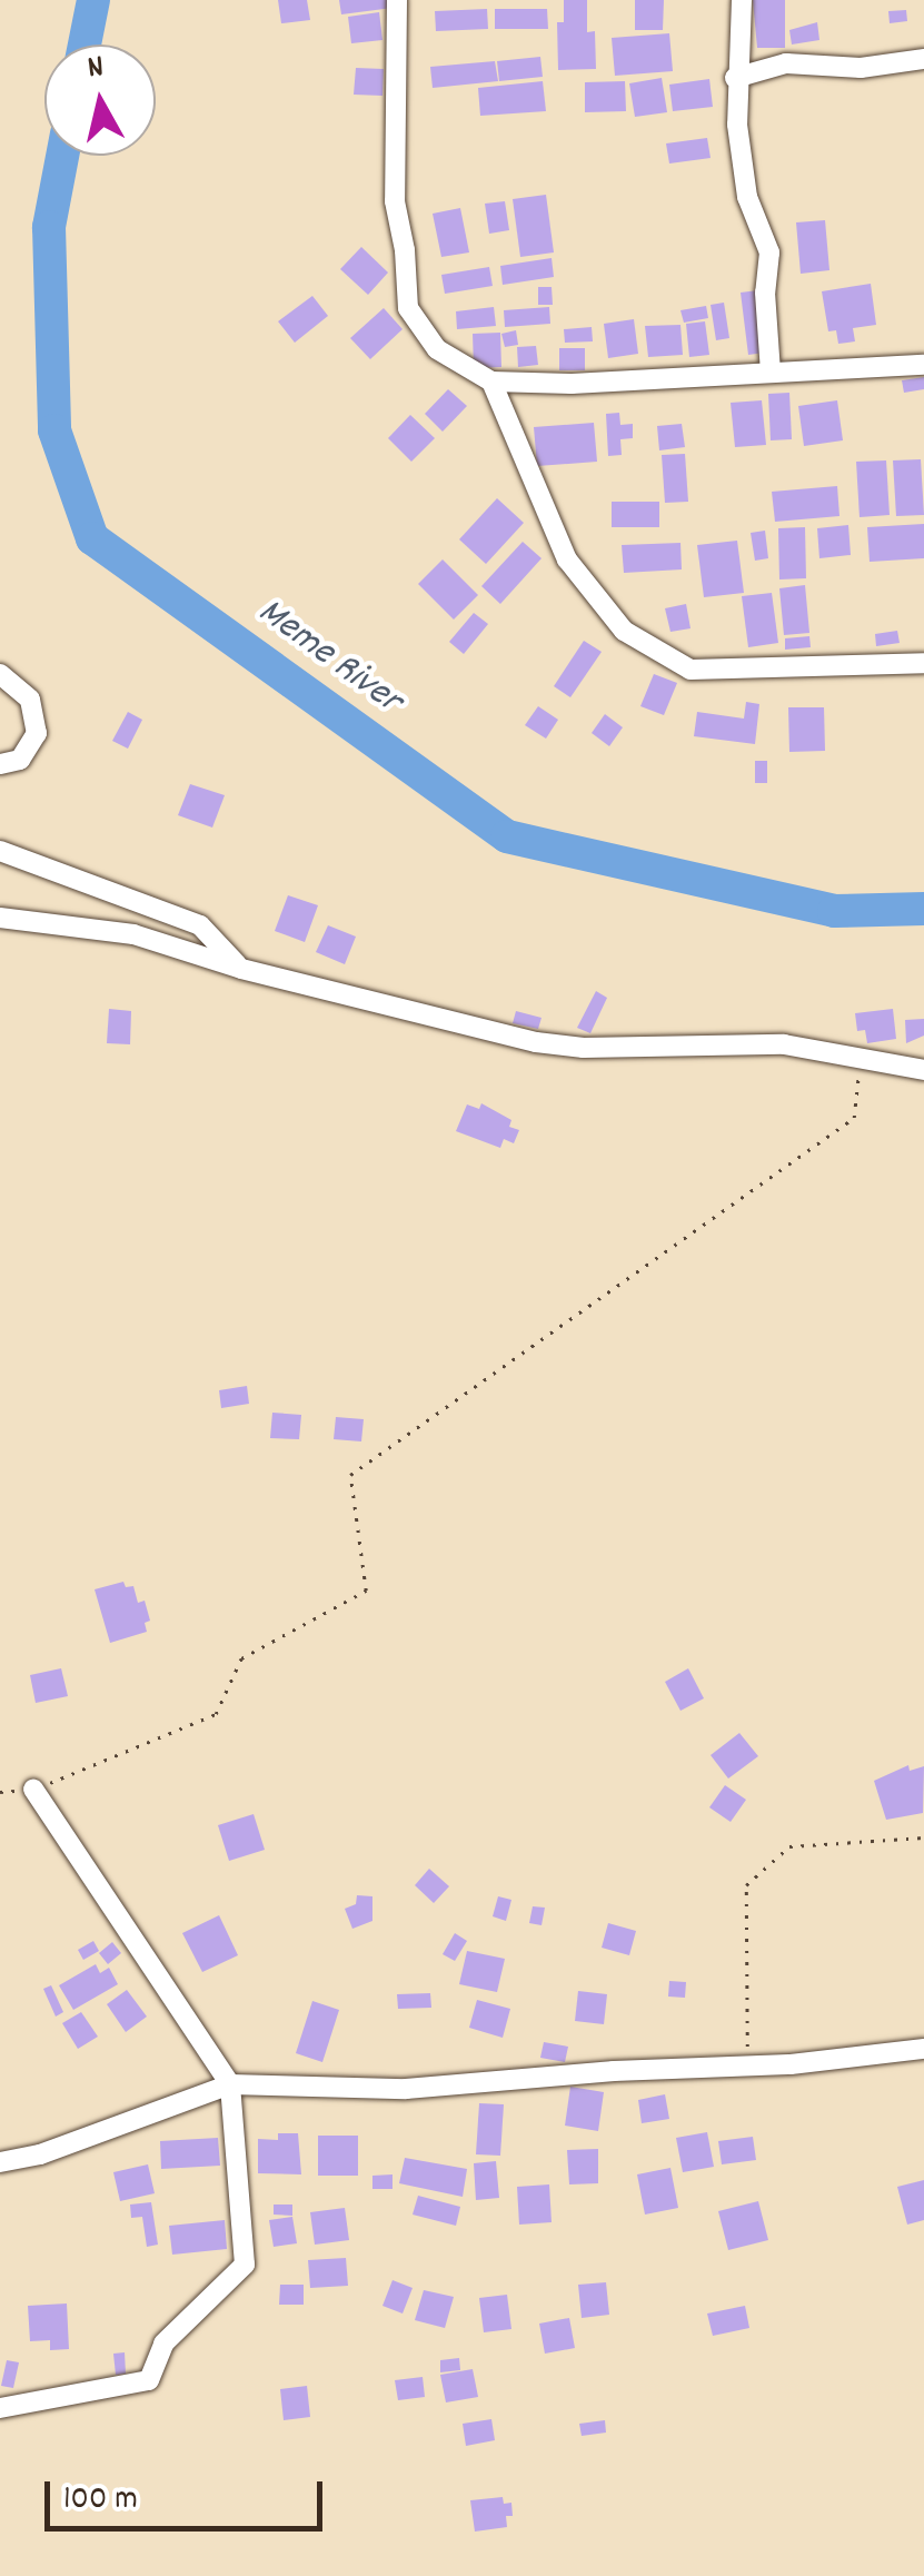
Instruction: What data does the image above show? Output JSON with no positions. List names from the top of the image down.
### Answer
{
  "water": ["Meme River"],
  "scale_bar": "100 m",
  "north": "top"
}
